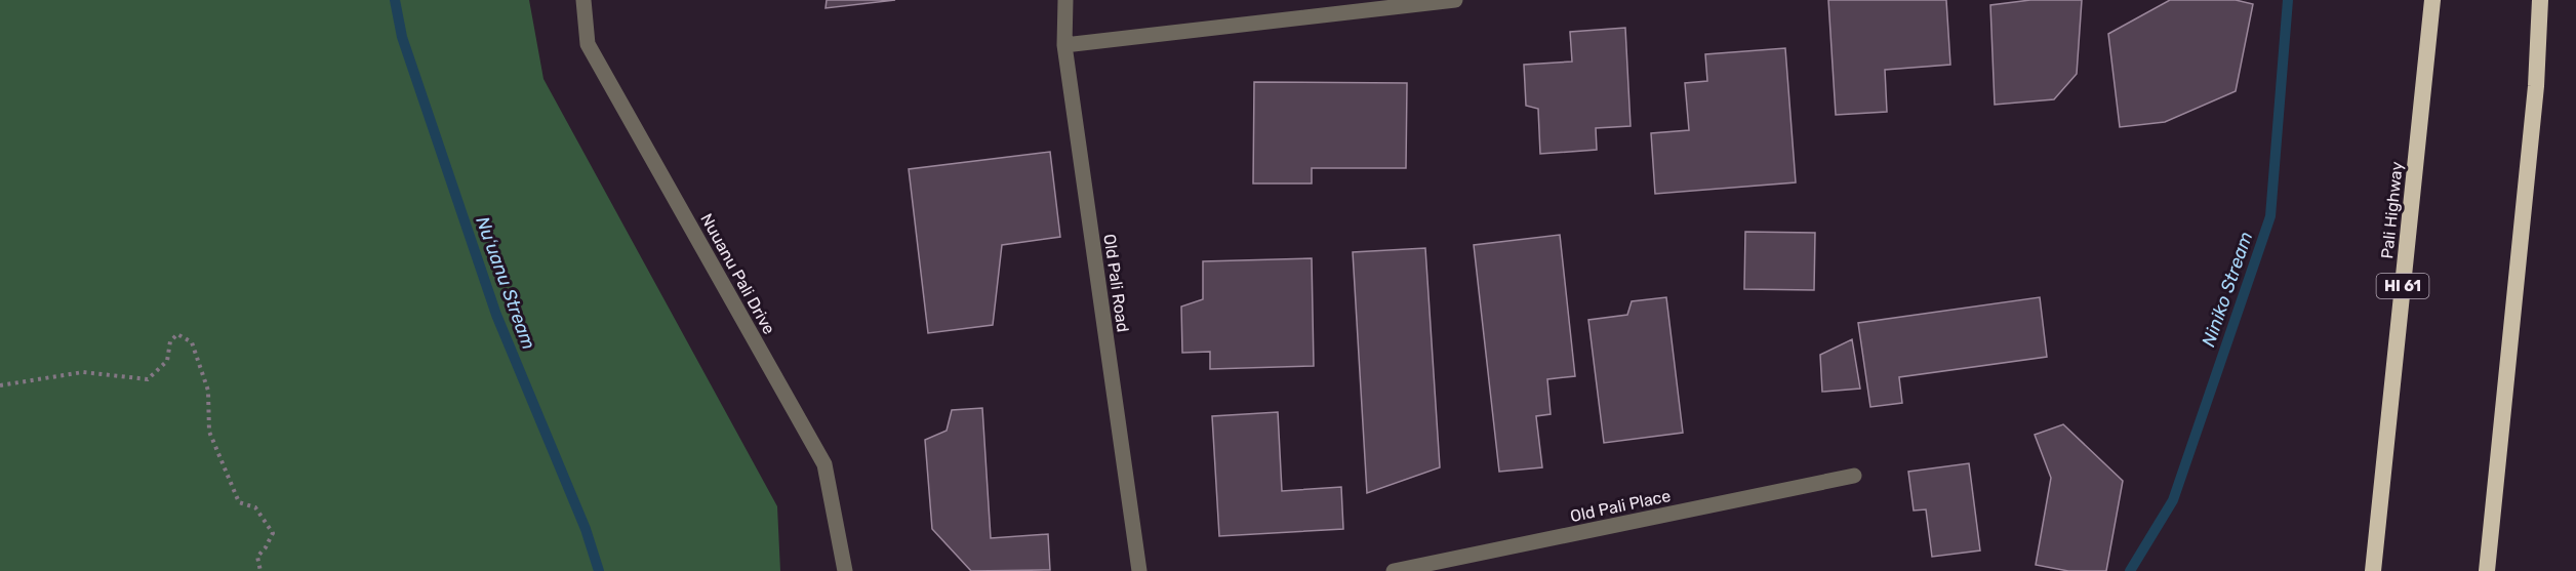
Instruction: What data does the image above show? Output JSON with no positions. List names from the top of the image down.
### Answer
{
  "streets": {
    "highway": ["Pali Highway", "HI 61"],
    "street": ["Nuuanu Pali Drive", "Old Pali Road", "Old Pali Place"]
  },
  "water": ["Nuʻuanu Stream", "Niniko Stream"]
}
